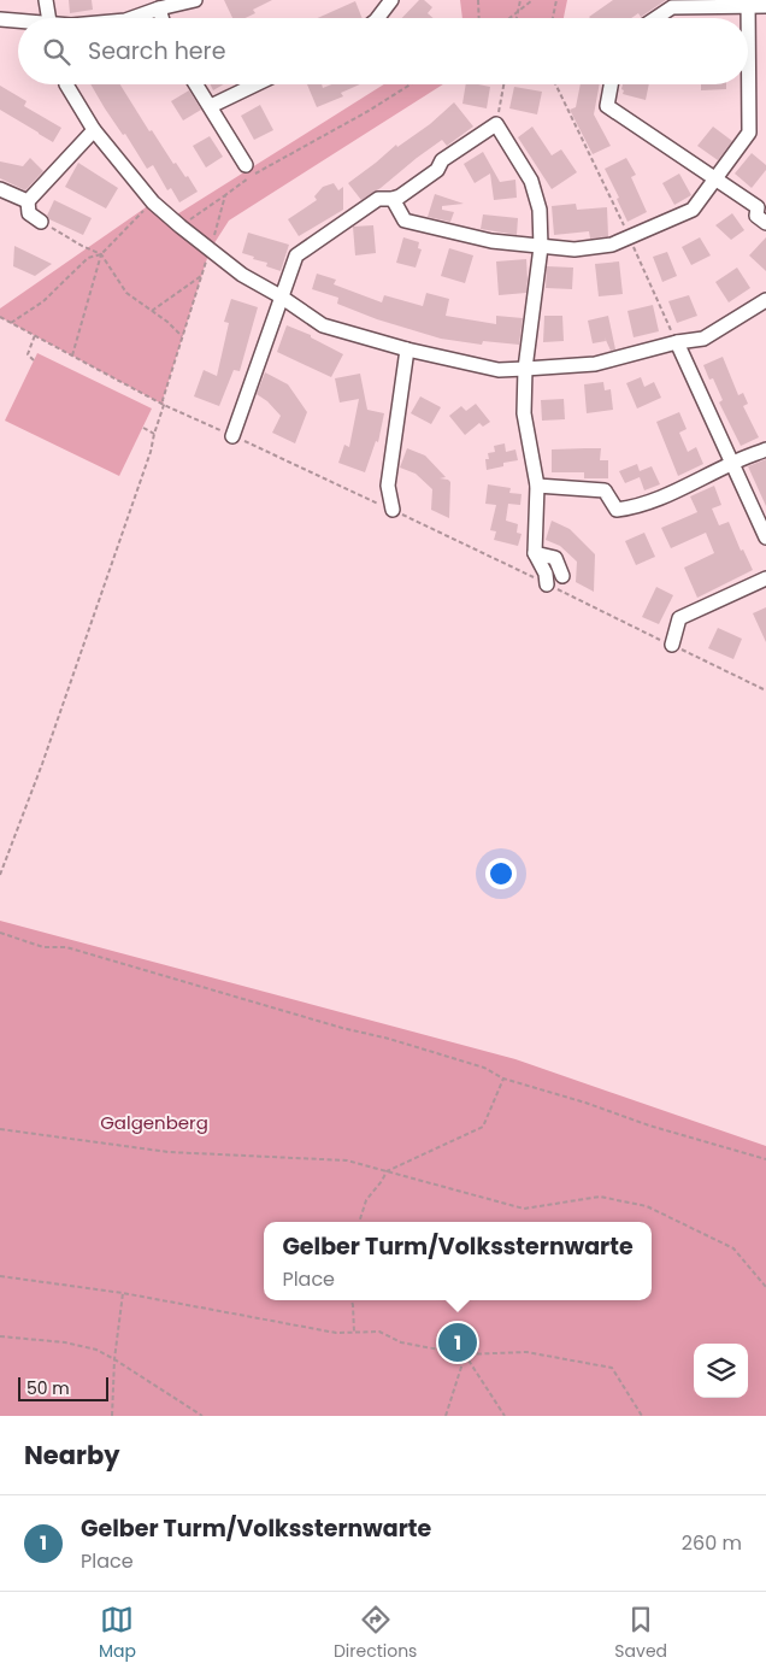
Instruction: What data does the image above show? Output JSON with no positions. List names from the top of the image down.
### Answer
{
  "parks": ["Galgenberg"],
  "scale_bar": "50 m",
  "page": {
    "search": "Search here",
    "popup": ["Gelber Turm/Volkssternwarte", "Place"],
    "pins": "1",
    "scale": "50 m",
    "heading": "Nearby",
    "list": [
      {
        "mark": "1",
        "name": "Gelber Turm/Volkssternwarte",
        "note": "Place",
        "value": "260 m"
      }
    ],
    "nav": ["Map", "Directions", "Saved"]
  }
}
